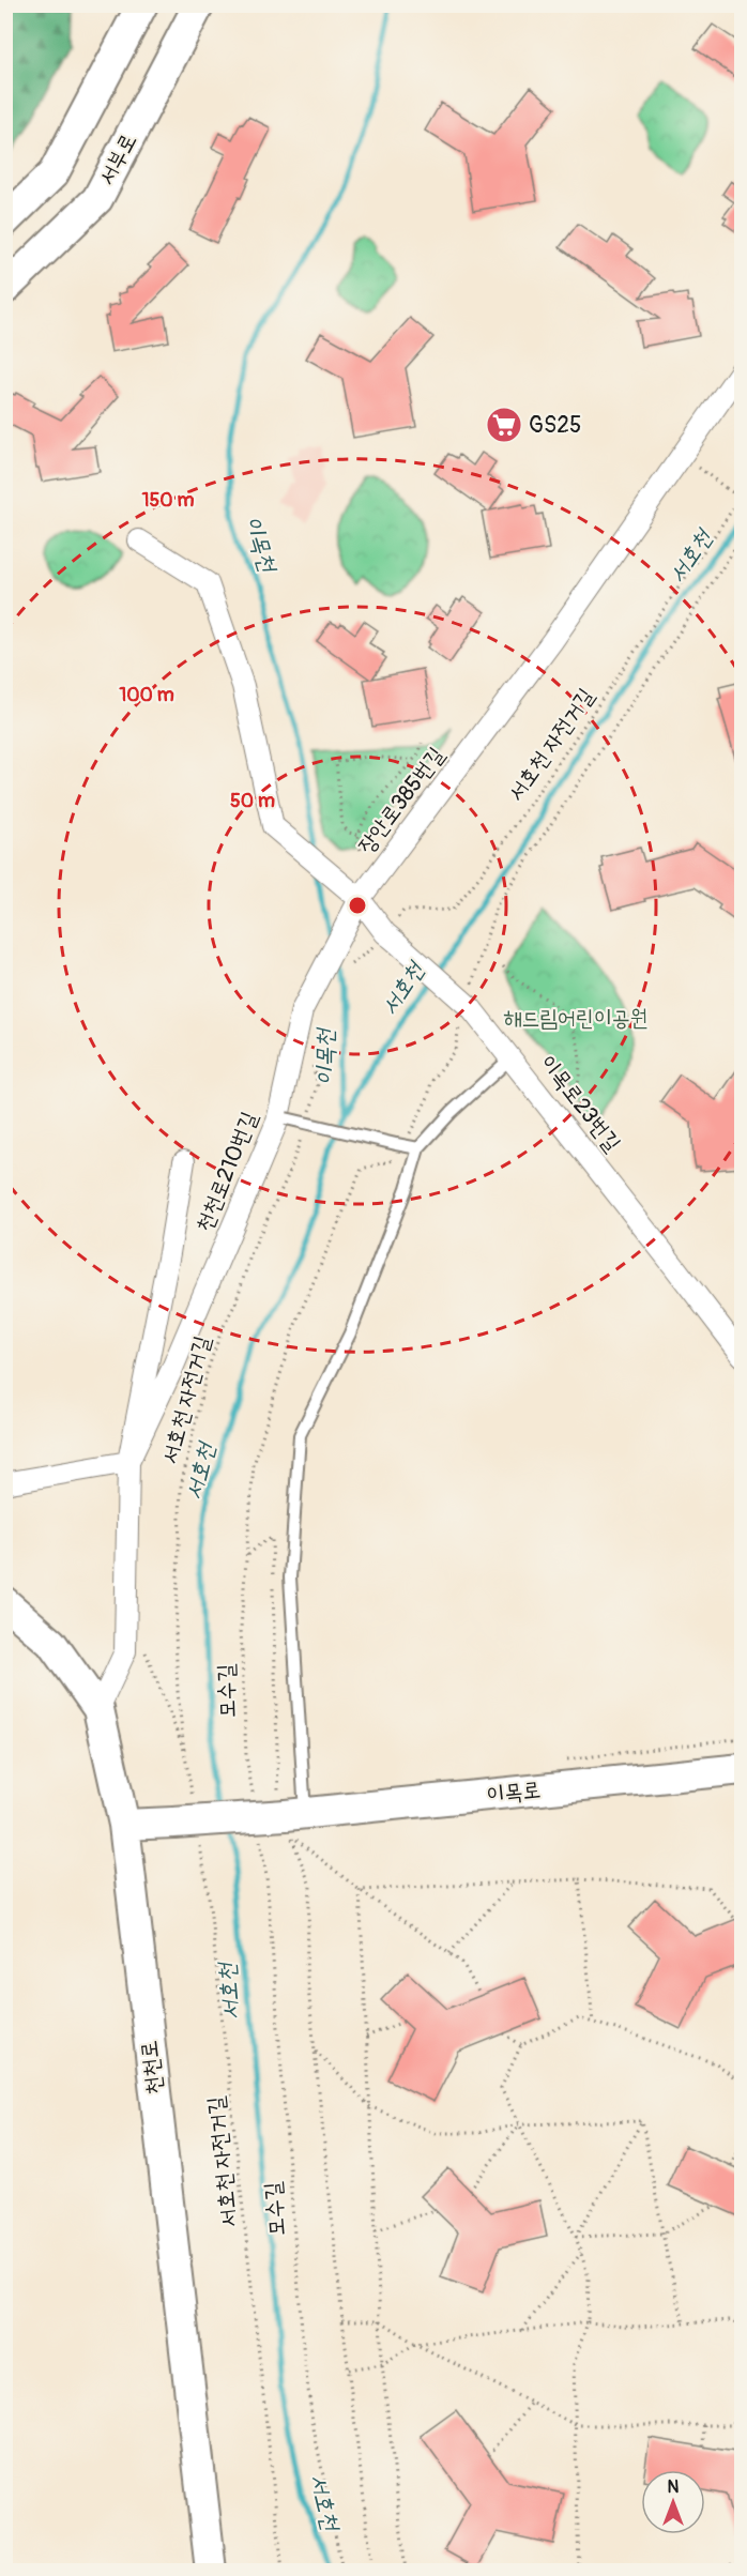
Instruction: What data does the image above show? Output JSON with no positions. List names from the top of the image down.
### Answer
{
  "streets": {
    "street": [
      "서부로",
      "장안로385번길",
      "이목로23번길",
      "천천로210번길",
      "이목로",
      "천천로"
    ],
    "path": ["서호천 자전거길", "모수길"]
  },
  "crossings": [
    ["서호천 자전거길", "이목로23번길"],
    ["서호천 자전거길", "천천로210번길"],
    ["서호천 자전거길", "이목로"],
    ["장안로385번길", "이목로23번길"],
    ["장안로385번길", "천천로210번길"],
    ["이목로23번길", "천천로210번길"],
    ["천천로210번길", "천천로"],
    ["이목로", "천천로"]
  ],
  "water": ["이목천", "서호천"],
  "parks": ["해드림어린이공원"],
  "places": {
    "supermarket": ["GS25"]
  },
  "north": "top",
  "rings": ["150 m", "100 m", "50 m"]
}
